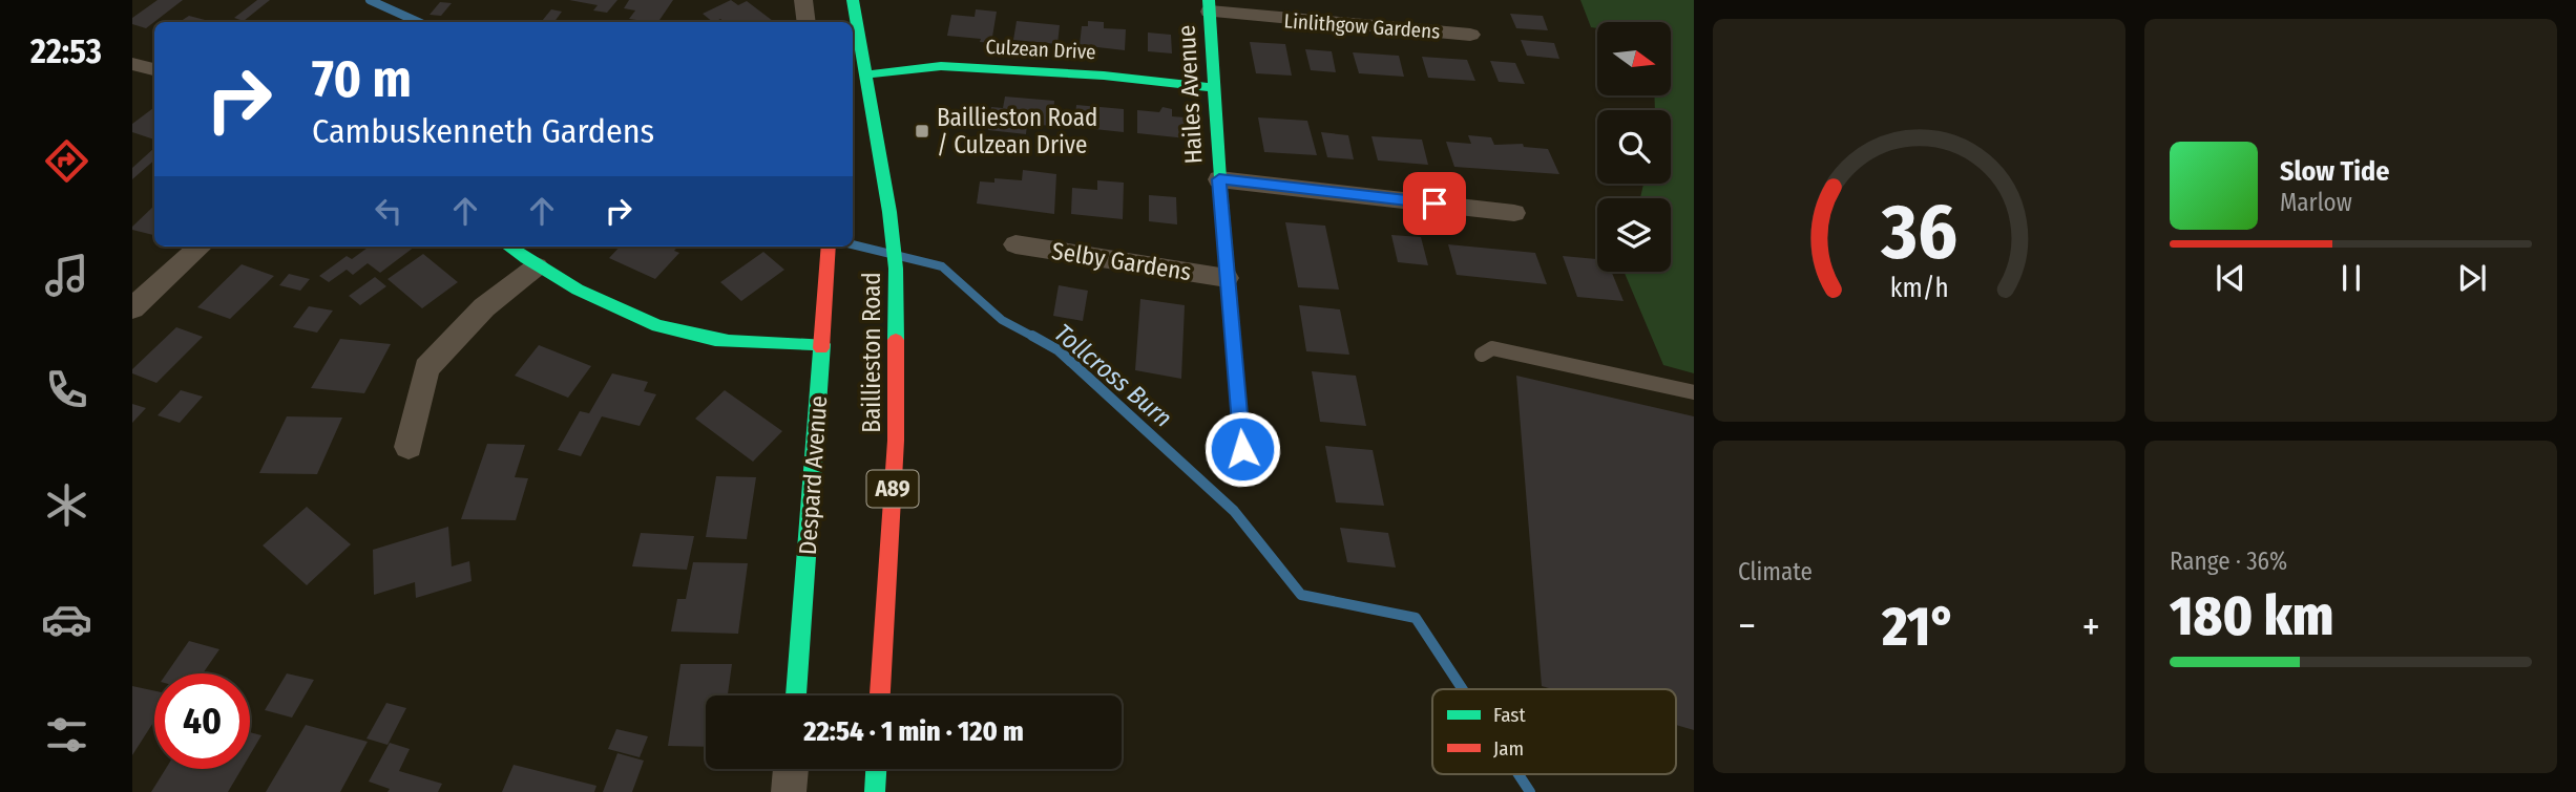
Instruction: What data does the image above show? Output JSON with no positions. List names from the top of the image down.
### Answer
{
  "streets": {
    "street": [
      "Linlithgow Gardens",
      "Culzean Drive",
      "Hailes Avenue",
      "Selby Gardens",
      "Baillieston Road",
      "Despard Avenue",
      "A89"
    ]
  },
  "crossings": [
    ["Linlithgow Gardens", "Hailes Avenue"],
    ["Culzean Drive", "Hailes Avenue"],
    ["Culzean Drive", "Baillieston Road"],
    ["Hailes Avenue", "Selby Gardens"]
  ],
  "water": ["Tollcross Burn"],
  "places": {
    "transit": ["Baillieston Road / Culzean Drive"]
  },
  "legend": ["Fast", "Jam"],
  "north": "right",
  "page": {
    "tabs": "22:53",
    "turn": ["70 m", "Cambuskenneth Gardens"],
    "song": ["Slow Tide", "Marlow"],
    "tile": [
      "Climate",
      ["Range · 36%", "180 km"]
    ],
    "heat": ["−", "21°", "+"],
    "limit": "40",
    "trip": "22:54 · 1 min · 120 m",
    "gauge": ["36", "km/h"]
  }
}
